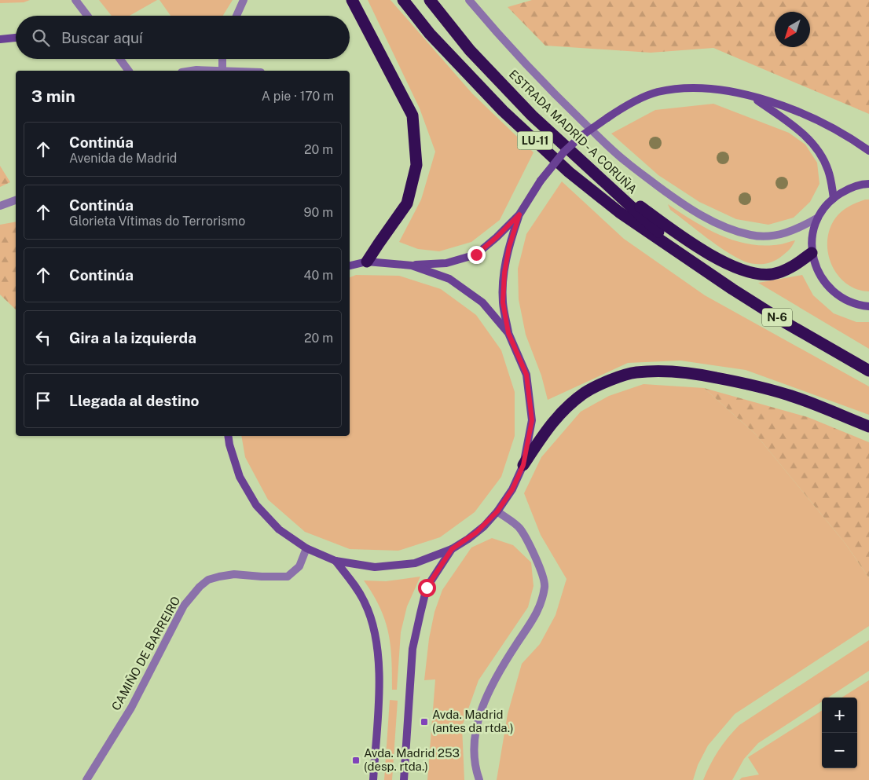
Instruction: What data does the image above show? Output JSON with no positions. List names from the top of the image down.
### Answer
{
  "streets": {
    "highway": ["ESTRADA MADRID - A CORUÑA", "LU-11", "N-6"],
    "street": ["CAMIÑO DE BARREIRO"]
  },
  "places": {
    "transit": ["Avda. Madrid (antes da rtda.)", "Avda. Madrid 253 (desp. rtda.)"]
  },
  "north": "bottom left",
  "page": {
    "search": "Buscar aquí",
    "heading": ["3 min", "A pie · 170 m"],
    "list": [
      ["Continúa", "Avenida de Madrid", "20 m"],
      ["Continúa", "Glorieta Vítimas do Terrorismo", "90 m"],
      ["Continúa", "40 m"],
      ["Gira a la izquierda", "20 m"],
      "Llegada al destino"
    ],
    "map_buttons": ["+", "−"]
  }
}
